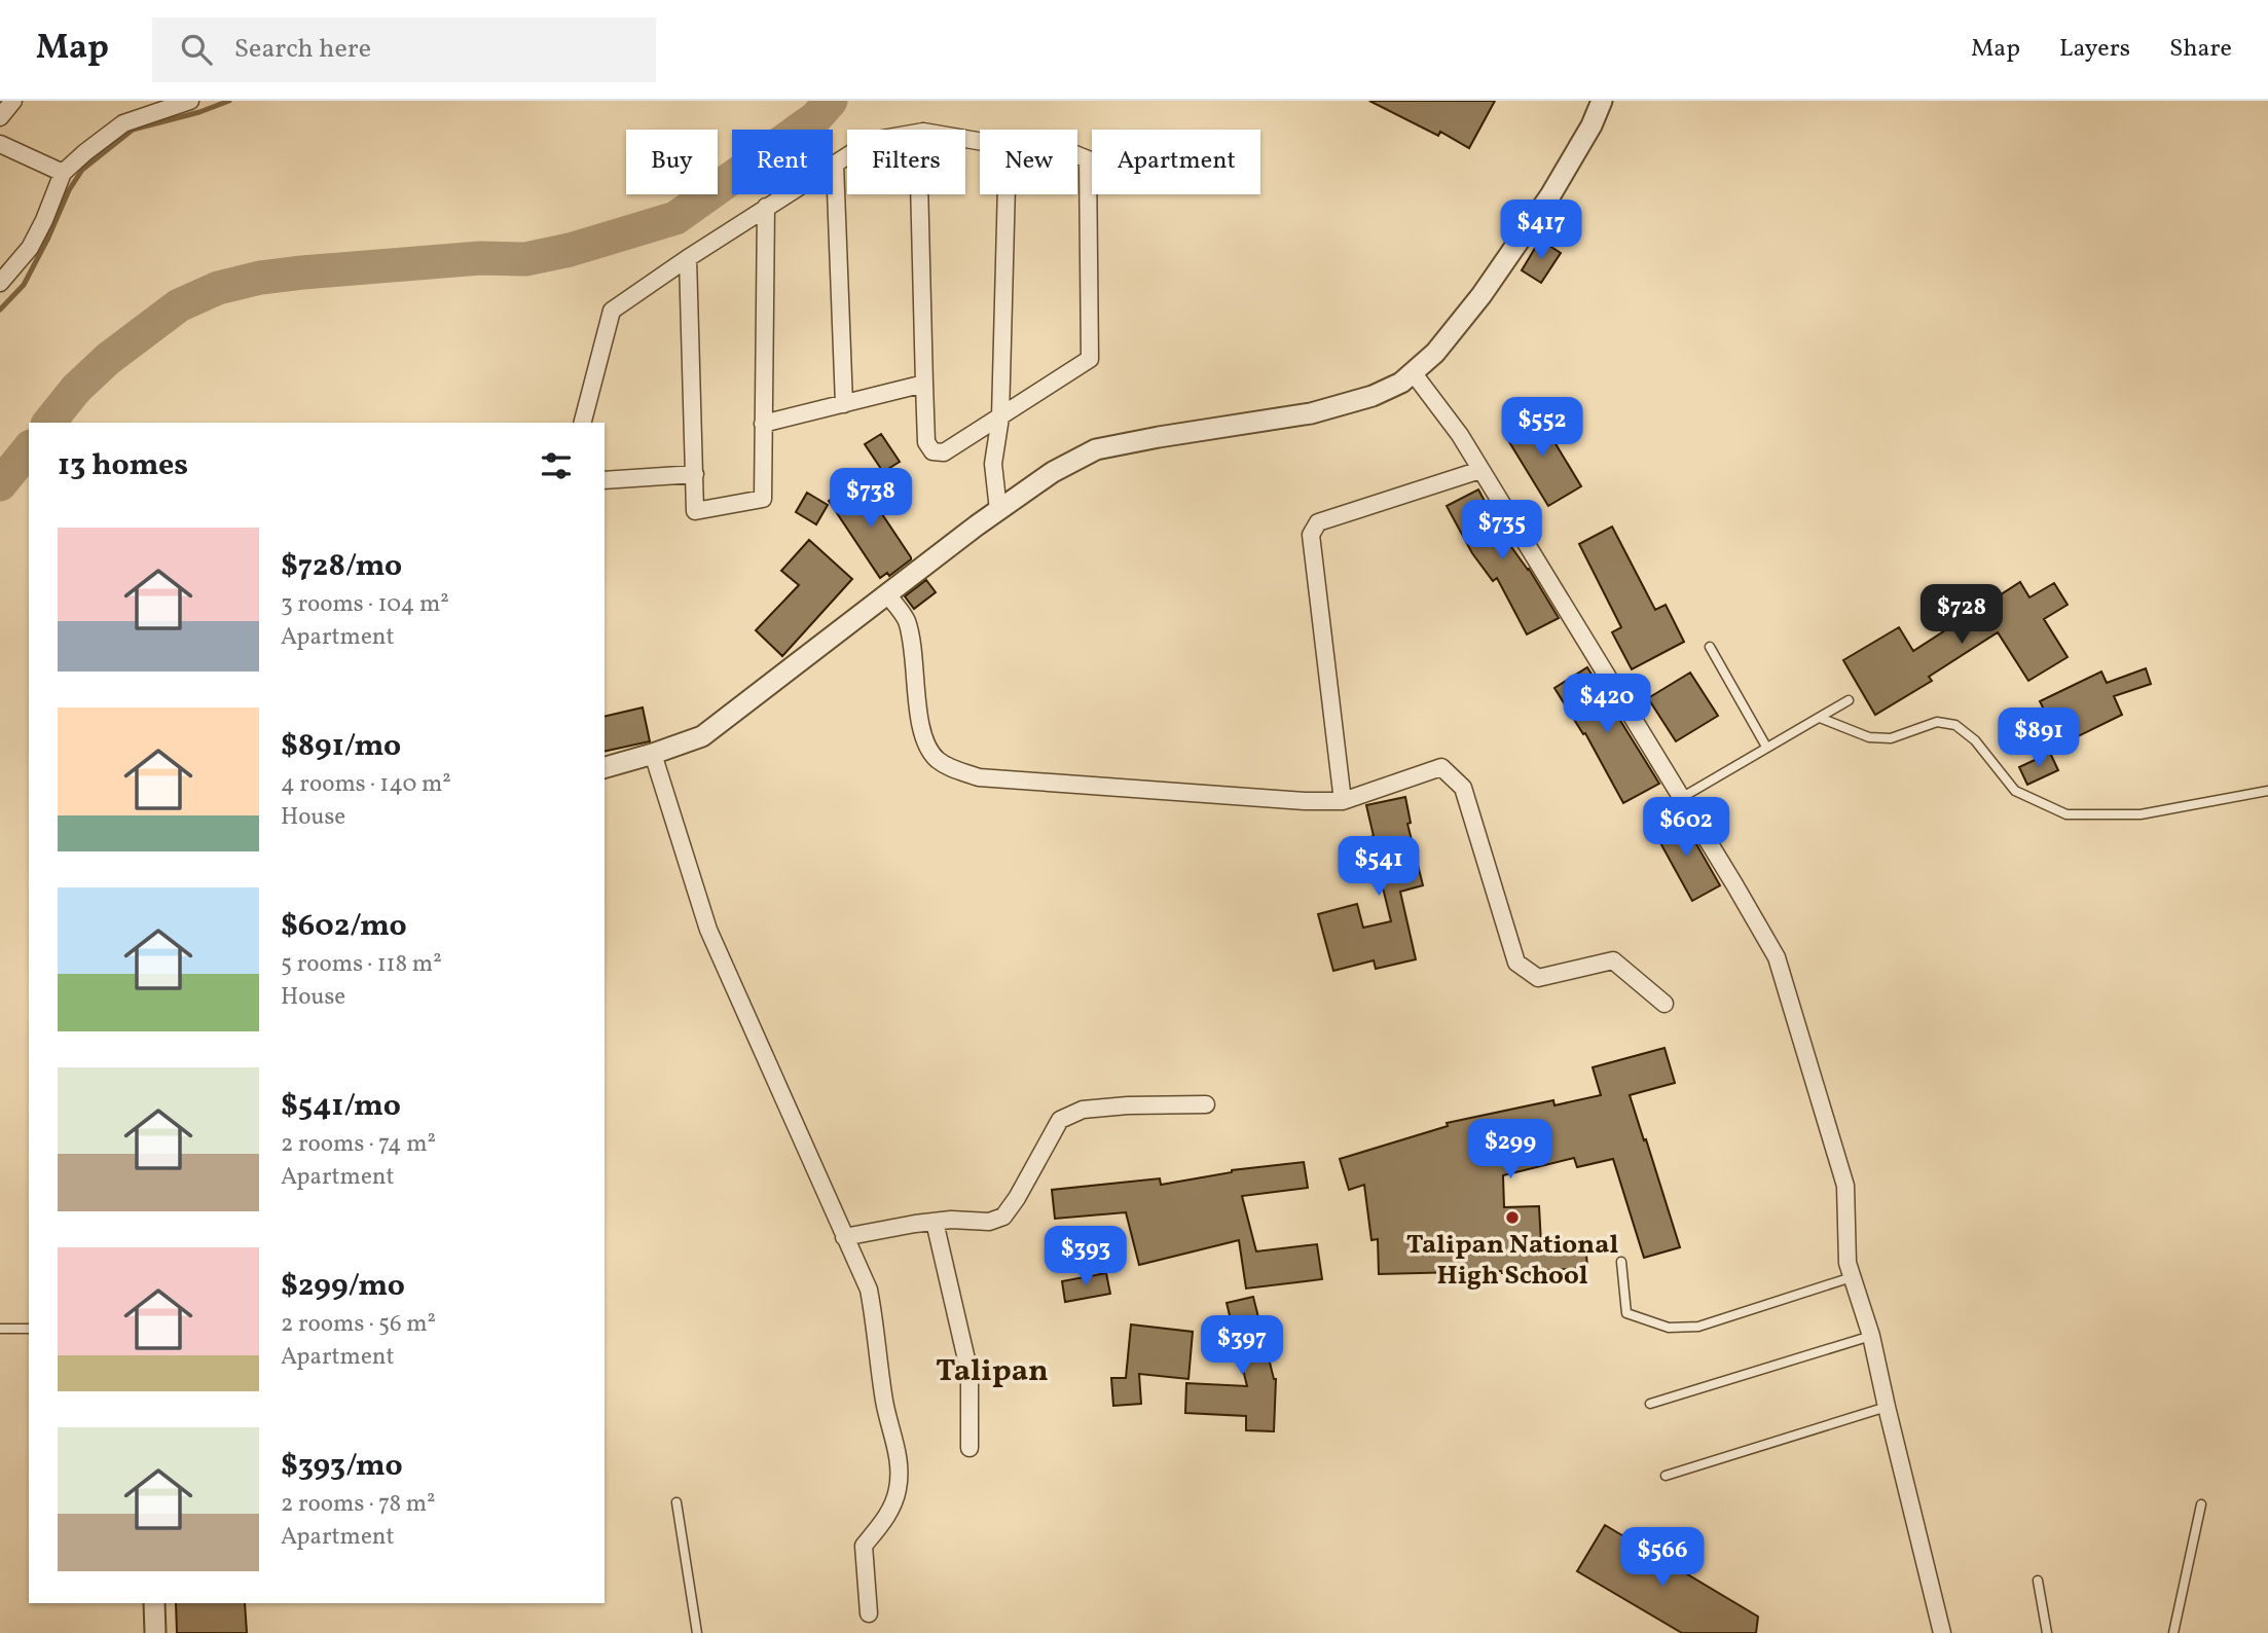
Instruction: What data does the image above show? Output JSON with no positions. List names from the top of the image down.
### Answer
{
  "districts": ["Talipan"],
  "places": ["Talipan National High School"],
  "page": {
    "header": "Map",
    "search": "Search here",
    "nav": ["Map", "Layers", "Share"],
    "chip": [
      "Buy",
      "Rent",
      "Filters",
      "New",
      "Apartment"
    ],
    "price": [
      "$417",
      "$552",
      "$738",
      "$735",
      "$728",
      "$420",
      "$891",
      "$602",
      "$541",
      "$299",
      "$393",
      "$397",
      "$566"
    ],
    "heading": "13 homes",
    "list": [
      {
        "name": "$728/mo",
        "note": "3 rooms · 104 m² · Apartment"
      },
      {
        "name": "$891/mo",
        "note": "4 rooms · 140 m² · House"
      },
      {
        "name": "$602/mo",
        "note": "5 rooms · 118 m² · House"
      },
      {
        "name": "$541/mo",
        "note": "2 rooms · 74 m² · Apartment"
      },
      {
        "name": "$299/mo",
        "note": "2 rooms · 56 m² · Apartment"
      },
      {
        "name": "$393/mo",
        "note": "2 rooms · 78 m² · Apartment"
      }
    ]
  }
}
